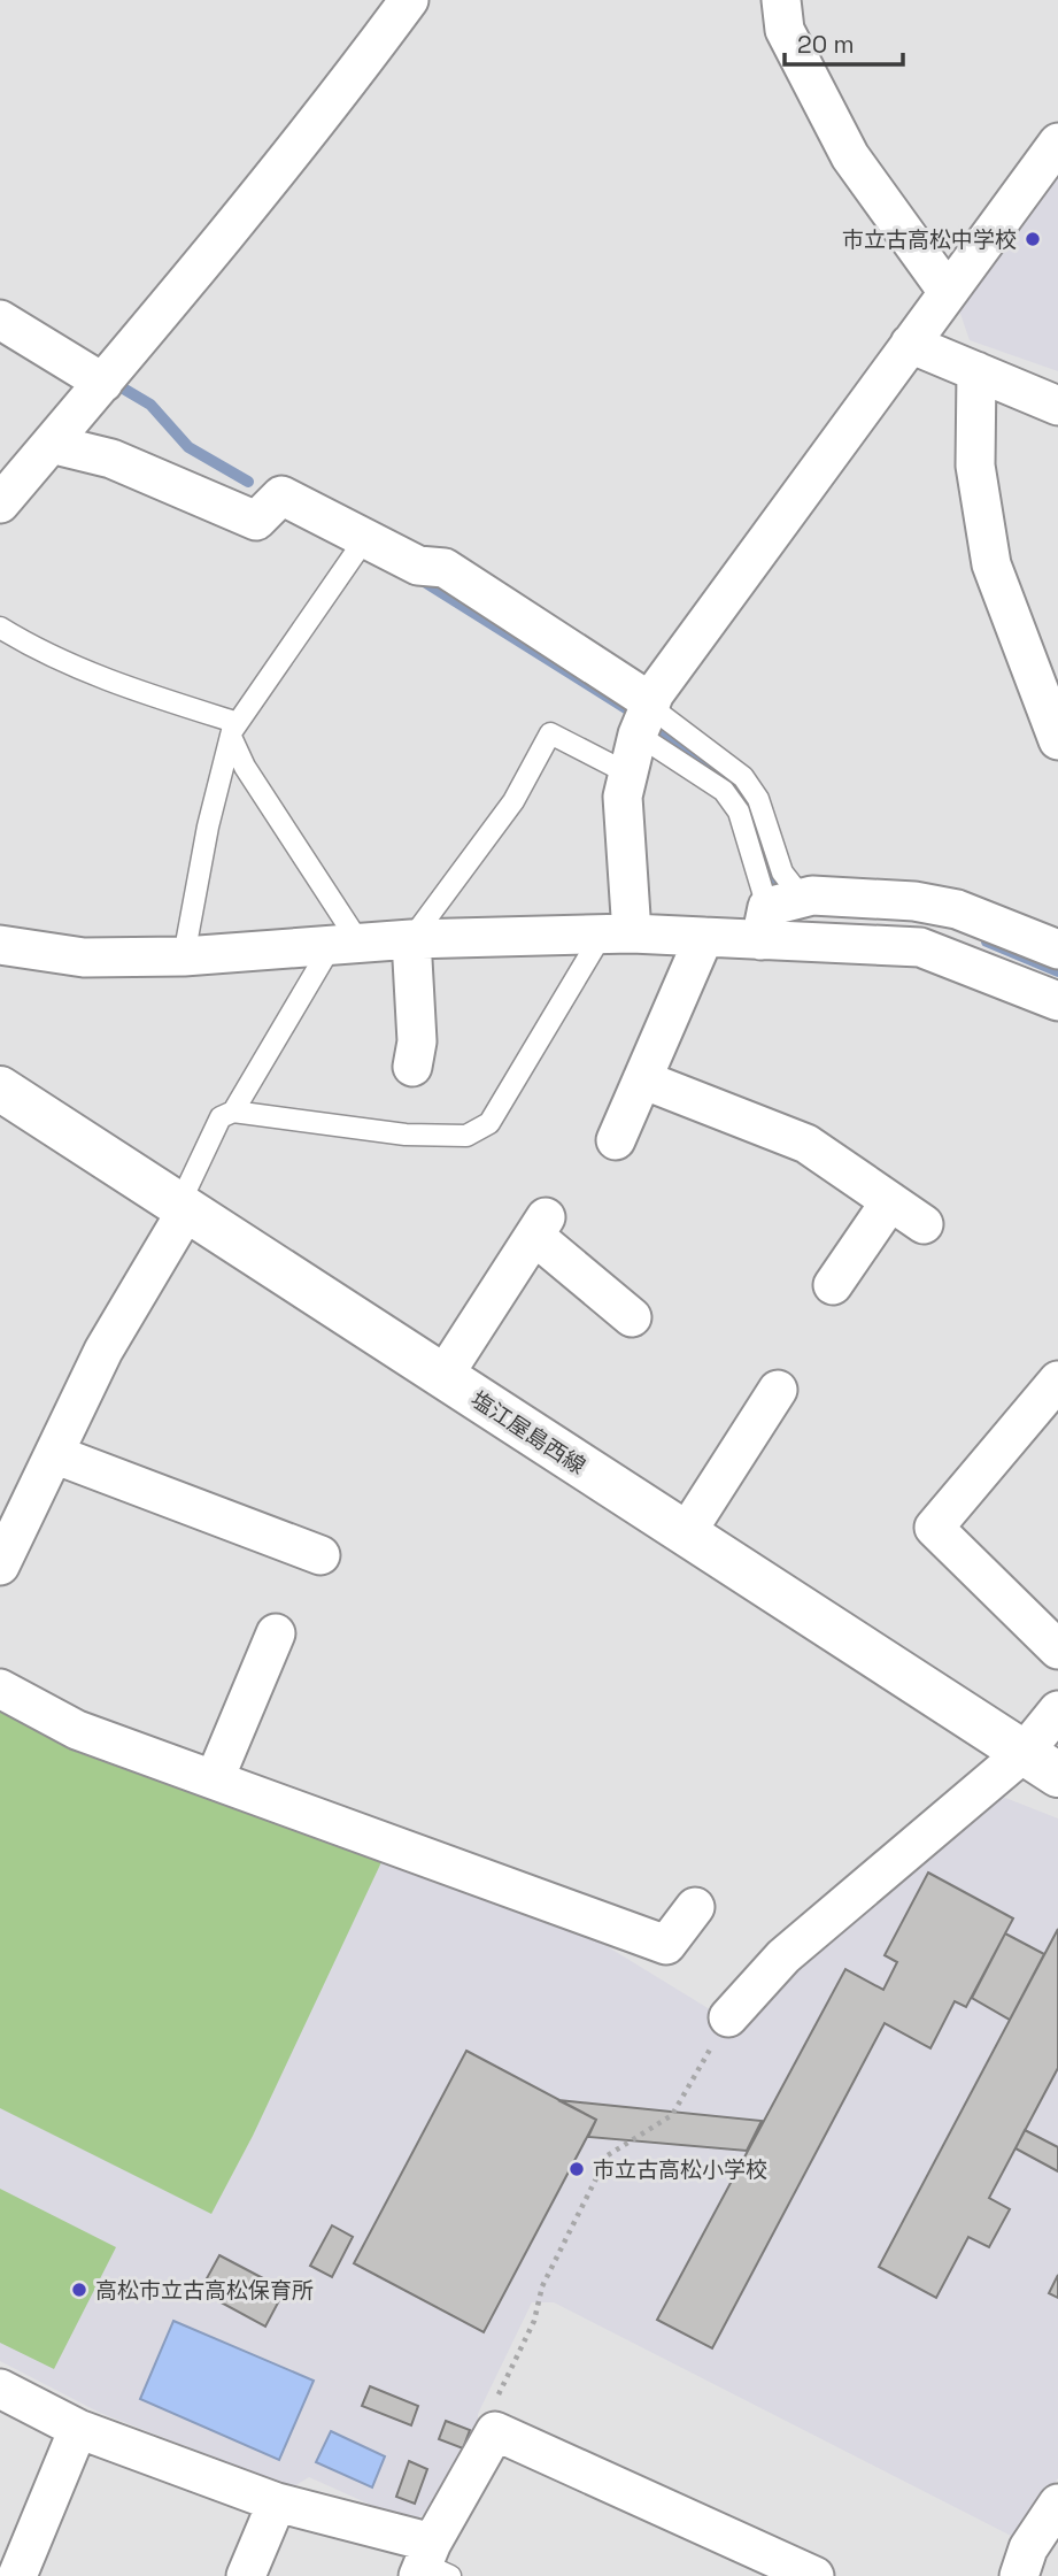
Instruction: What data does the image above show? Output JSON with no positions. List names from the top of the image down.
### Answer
{
  "streets": {
    "main road": ["塩江屋島西線"]
  },
  "places": ["市立古高松中学校", "市立古高松小学校", "高松市立古高松保育所"],
  "scale_bar": "20 m"
}
